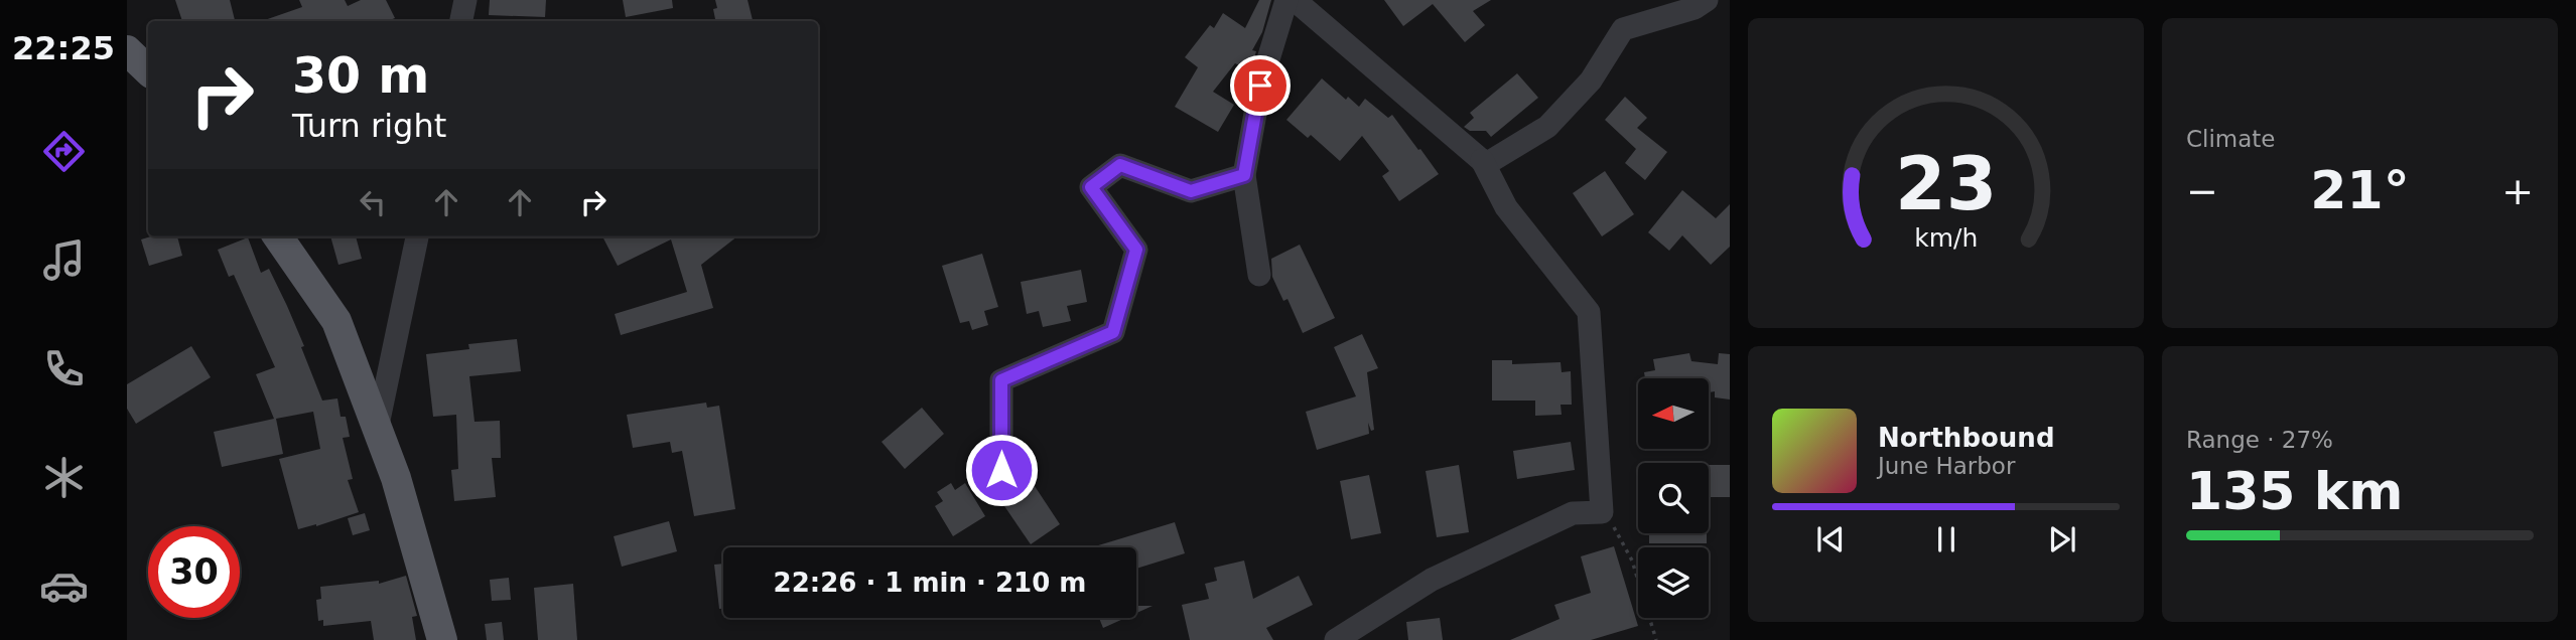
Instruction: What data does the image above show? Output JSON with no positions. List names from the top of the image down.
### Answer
{
  "north": "left",
  "page": {
    "tabs": "22:25",
    "tile": [
      "Climate",
      ["Range · 27%", "135 km"]
    ],
    "turn": ["30 m", "Turn right"],
    "heat": ["−", "21°", "+"],
    "song": ["Northbound", "June Harbor"],
    "limit": "30",
    "trip": "22:26 · 1 min · 210 m",
    "gauge": ["23", "km/h"]
  }
}
